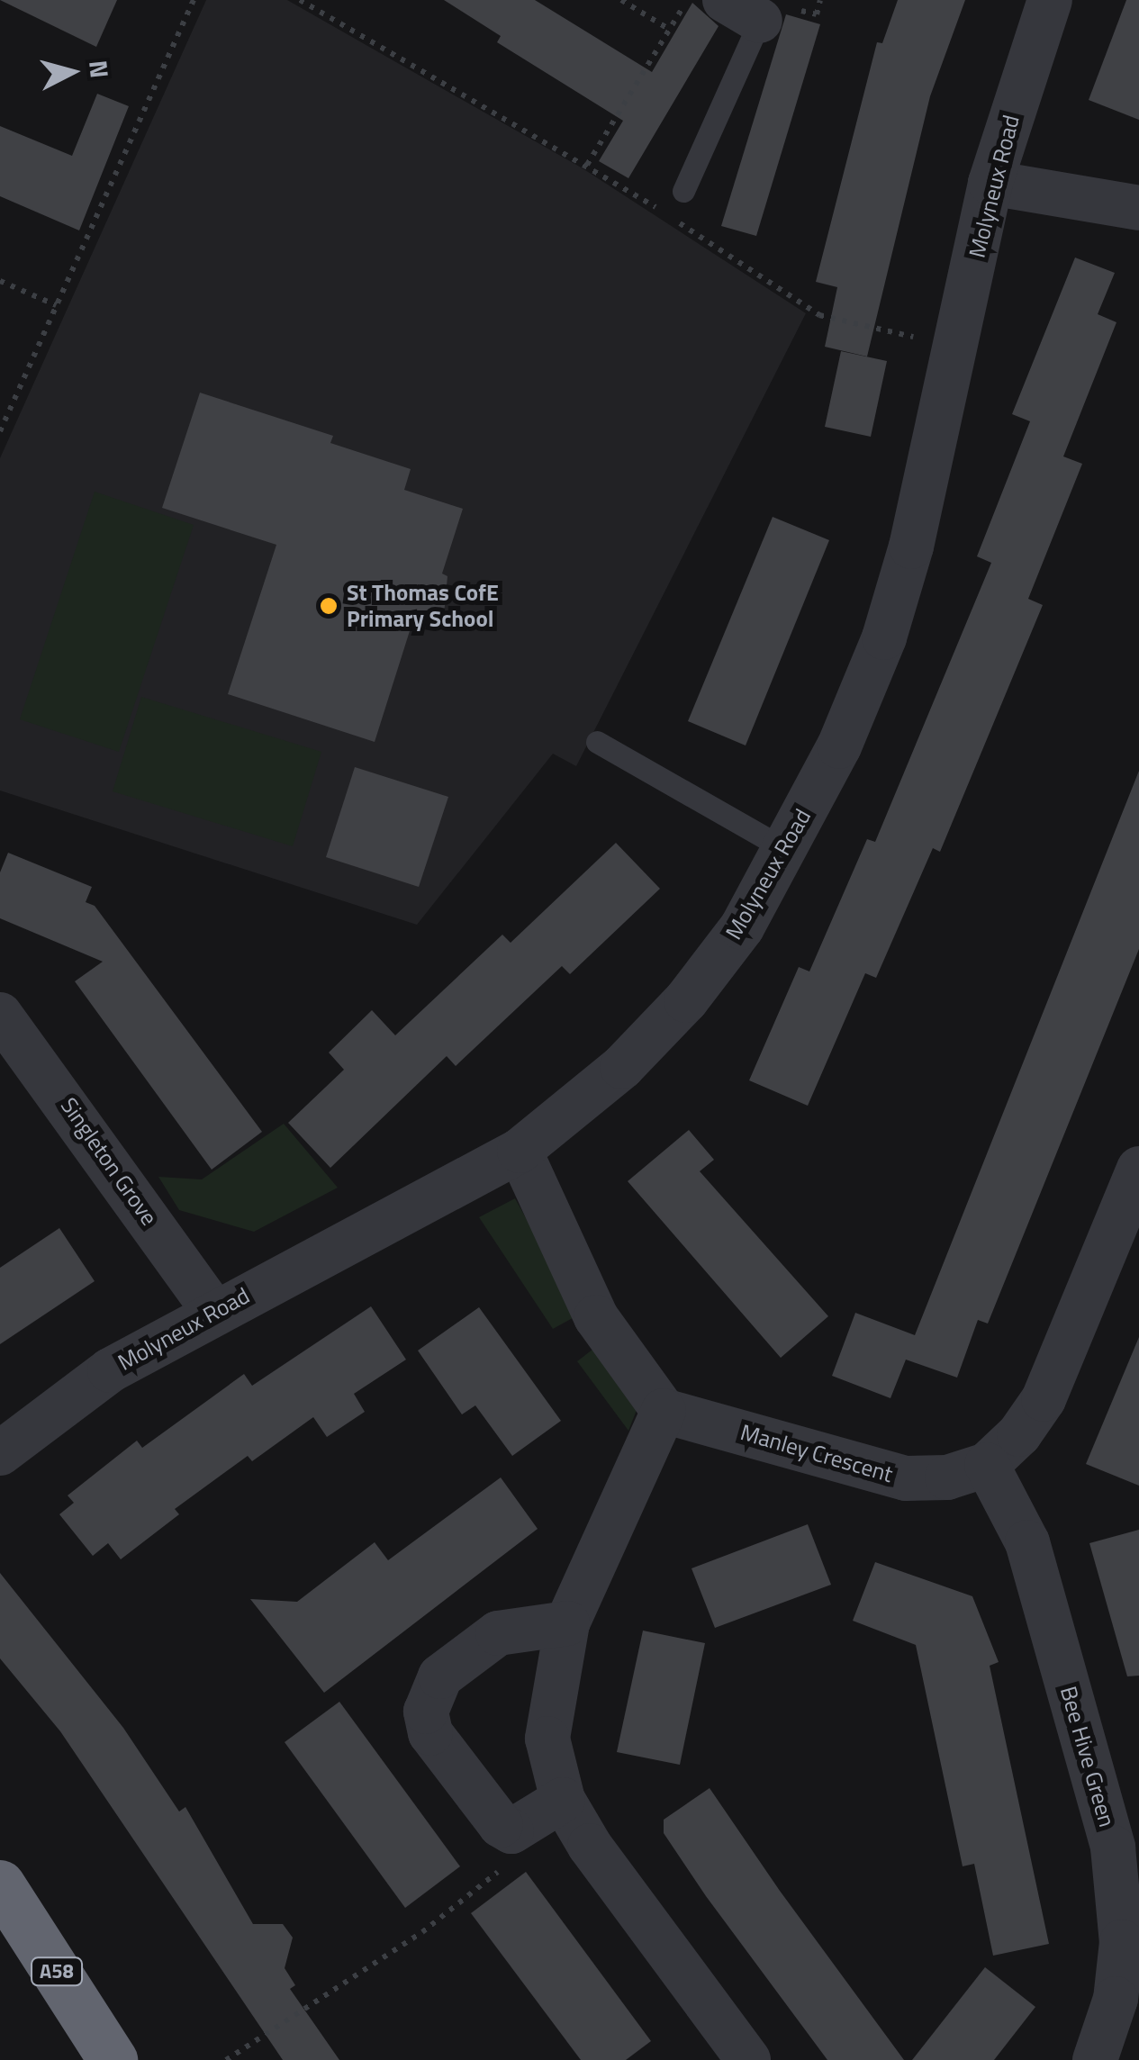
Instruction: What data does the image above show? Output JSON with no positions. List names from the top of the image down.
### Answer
{
  "streets": {
    "highway": ["A58"],
    "street": [
      "Molyneux Road",
      "Singleton Grove",
      "Manley Crescent",
      "Bee Hive Green"
    ]
  },
  "crossings": [
    ["Molyneux Road", "Singleton Grove"],
    ["Manley Crescent", "Bee Hive Green"]
  ],
  "places": ["St Thomas CofE Primary School"],
  "north": "right"
}
